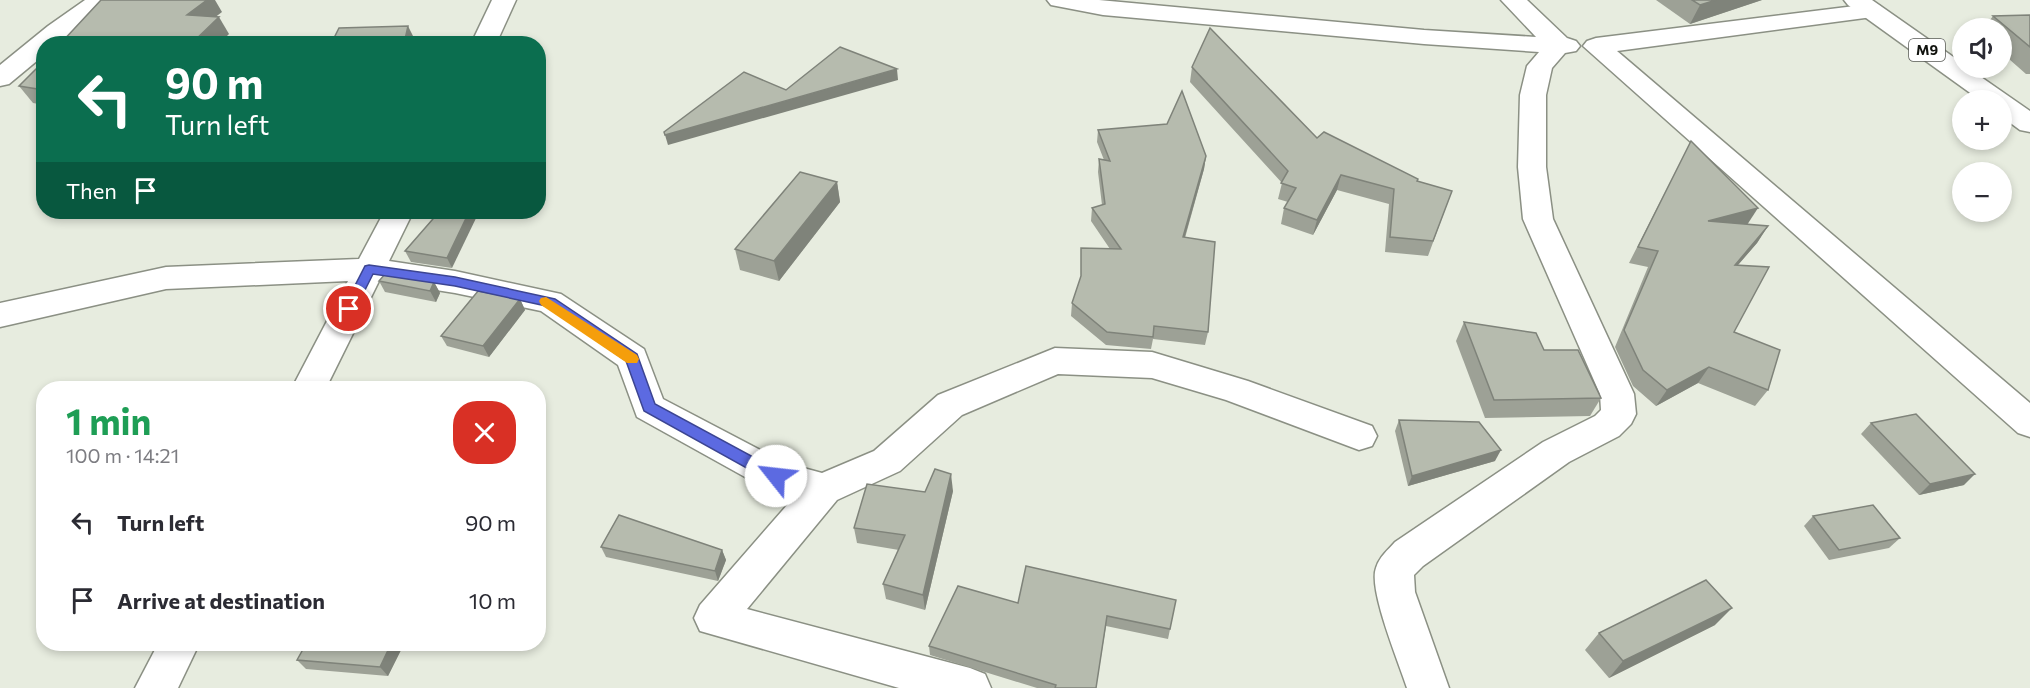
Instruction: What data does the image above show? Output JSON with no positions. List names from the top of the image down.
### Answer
{
  "streets": {
    "street": ["M9"]
  },
  "page": {
    "map_buttons": ["+", "−"],
    "turn": ["90 m", "Turn left"],
    "then": "Then",
    "heading": ["1 min", "100 m · 14:21"],
    "list": [
      {
        "name": "Turn left",
        "value": "90 m"
      },
      {
        "name": "Arrive at destination",
        "value": "10 m"
      }
    ]
  }
}
